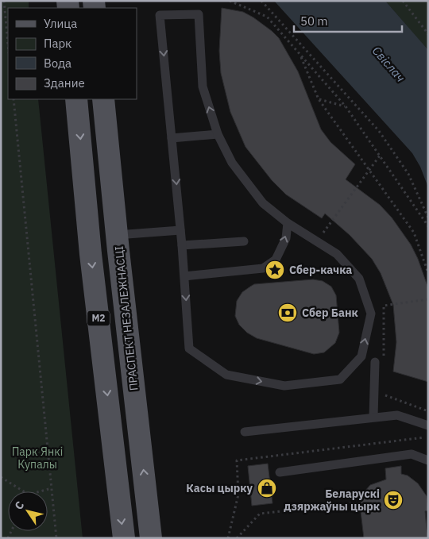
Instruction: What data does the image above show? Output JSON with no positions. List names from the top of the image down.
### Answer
{
  "streets": {
    "main road": ["М2", "ПРАСПЕКТ НЕЗАЛЕЖНАСЦІ"]
  },
  "water": ["Свіслач"],
  "parks": ["Парк Янкі Купалы"],
  "places": {
    "place": ["Сбер-качка"],
    "bank": ["Сбер Банк"],
    "shop": ["Касы цырку"],
    "theatre": ["Беларускі дзяржаўны цырк"]
  },
  "legend": [
    "Улица",
    "Парк",
    "Вода",
    "Здание"
  ],
  "scale_bar": "50 m",
  "north": "top left"
}
